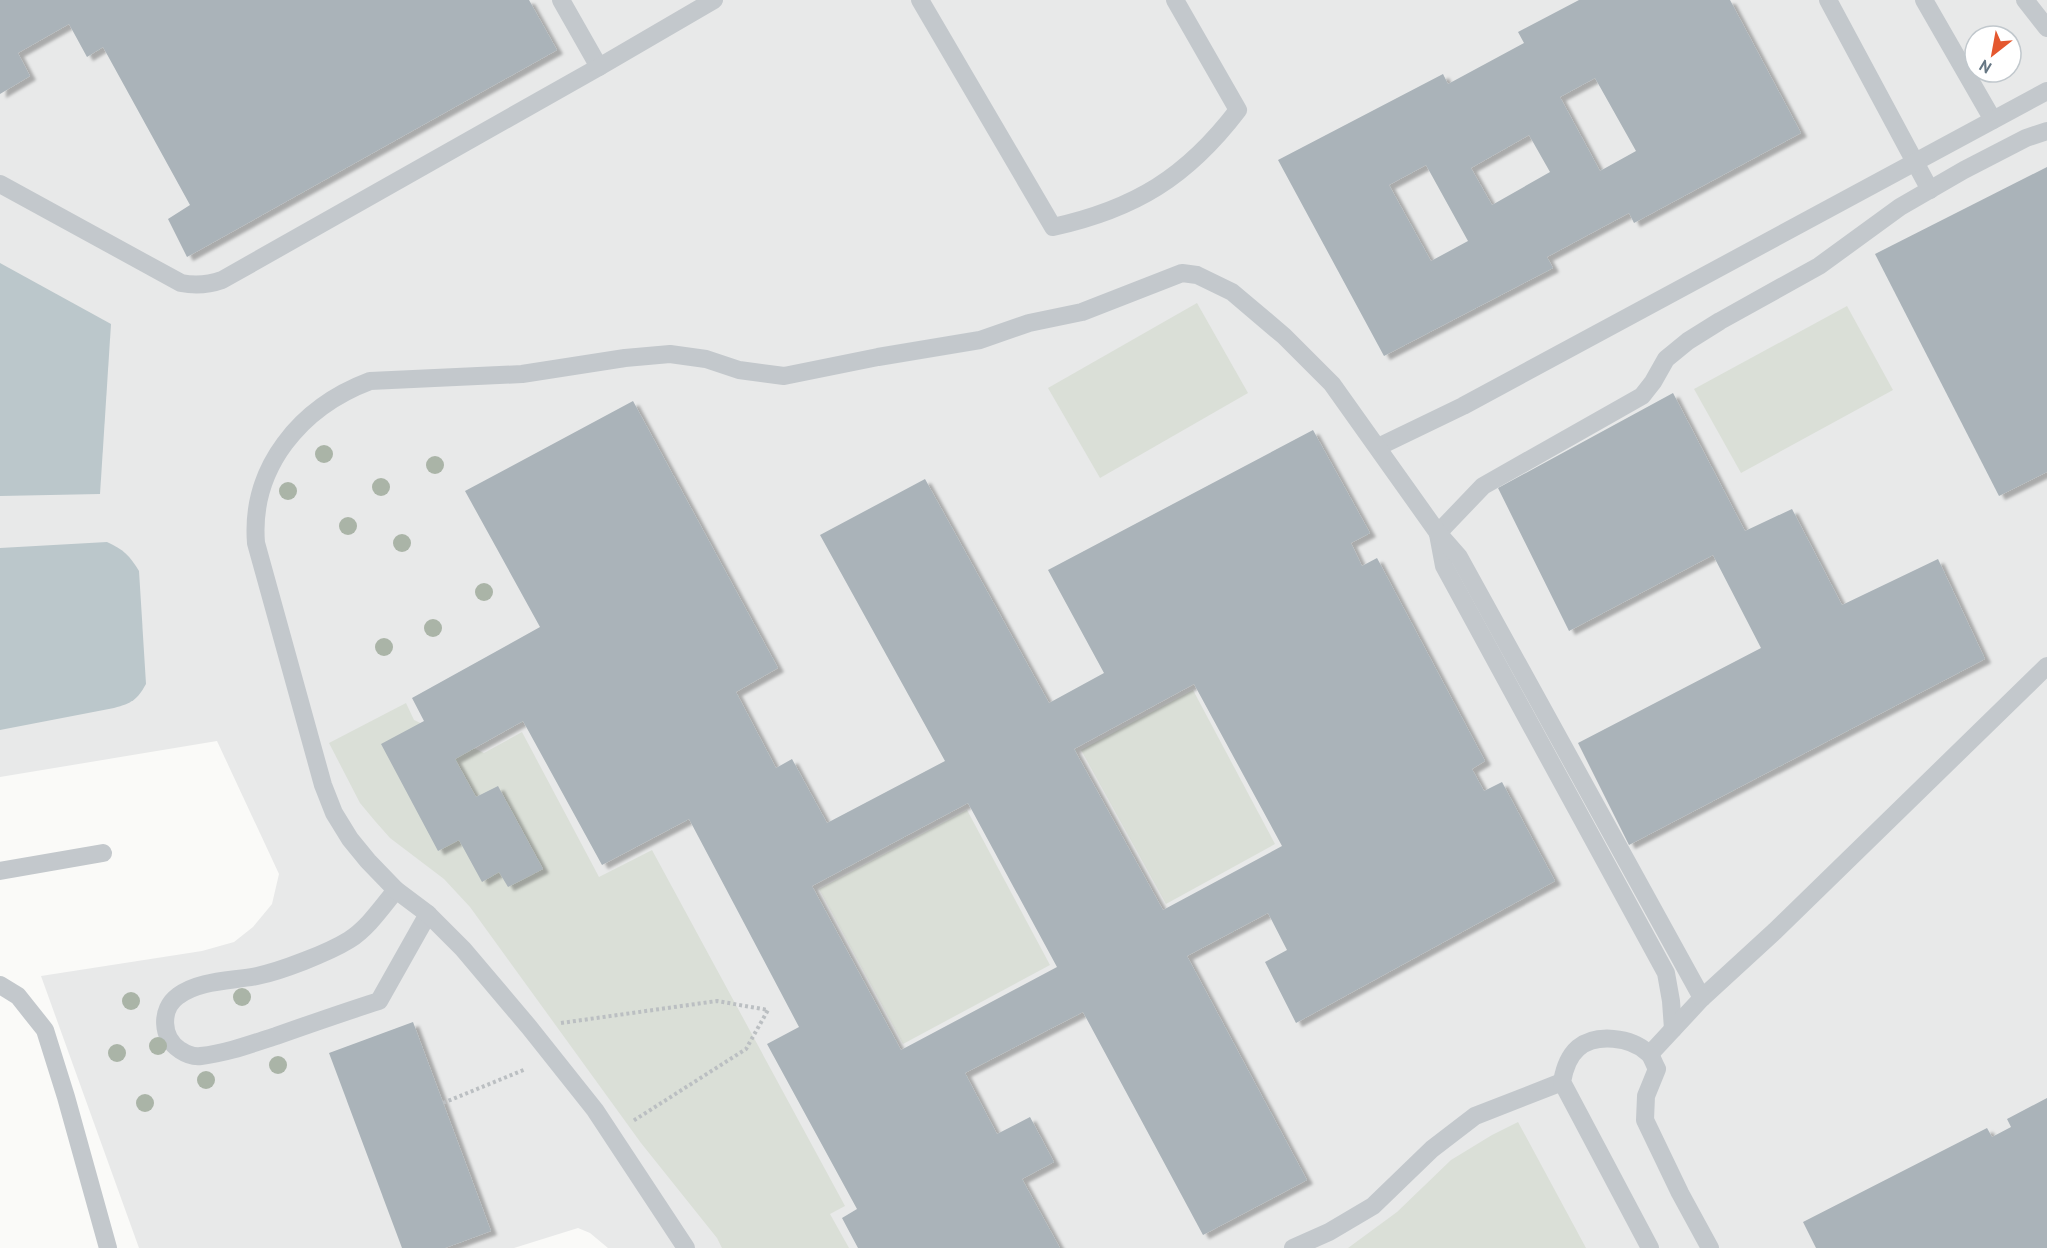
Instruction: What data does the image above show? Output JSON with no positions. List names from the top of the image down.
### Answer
{
  "north": "bottom left"
}
